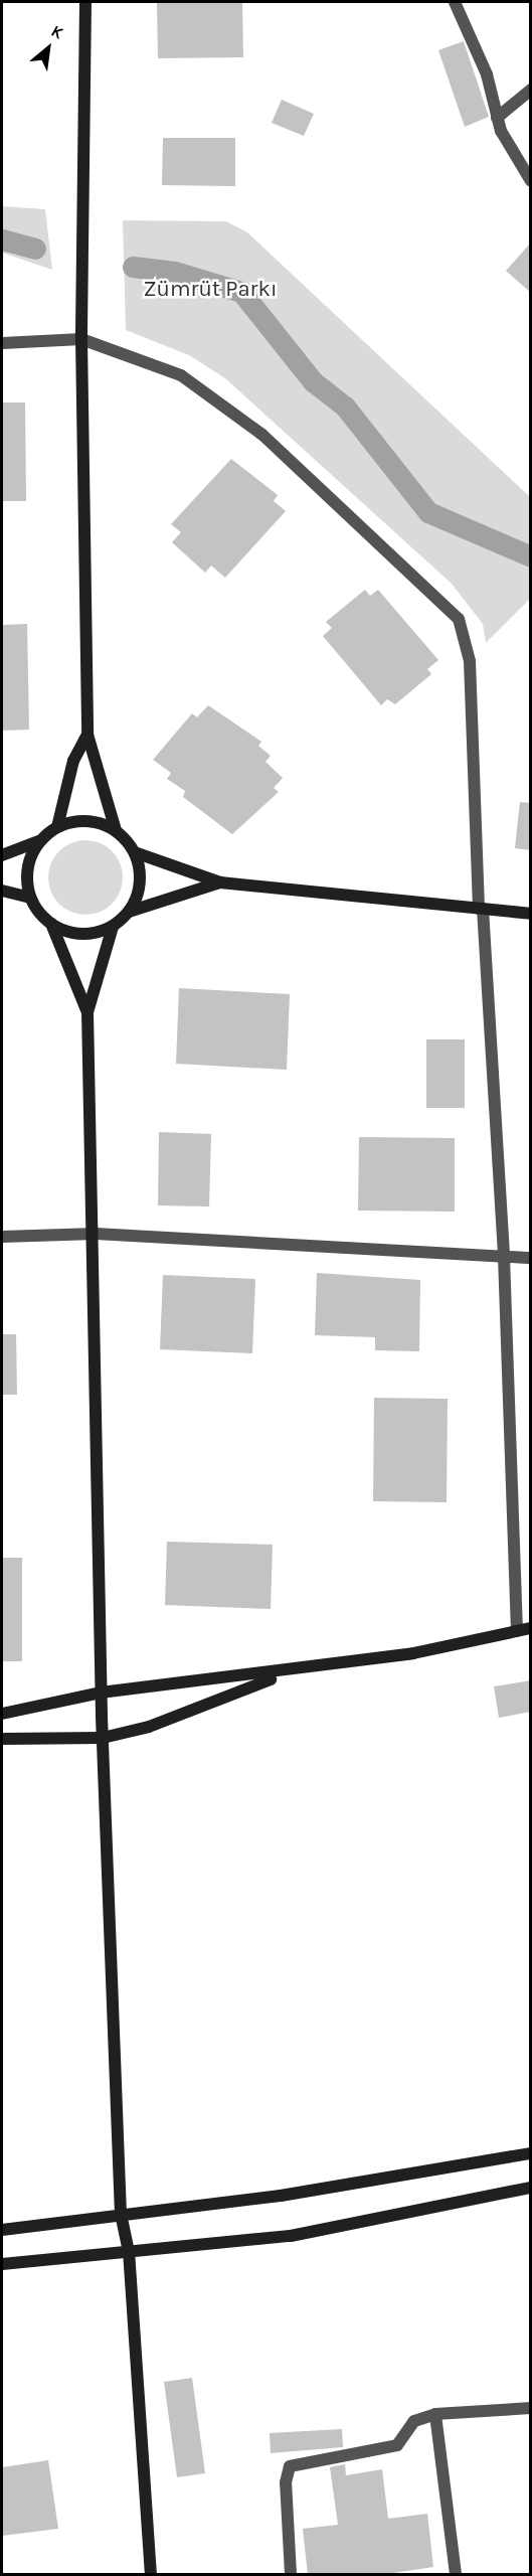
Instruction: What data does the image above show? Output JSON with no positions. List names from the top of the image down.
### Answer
{
  "parks": ["Zümrüt Parkı"],
  "north": "top right"
}
